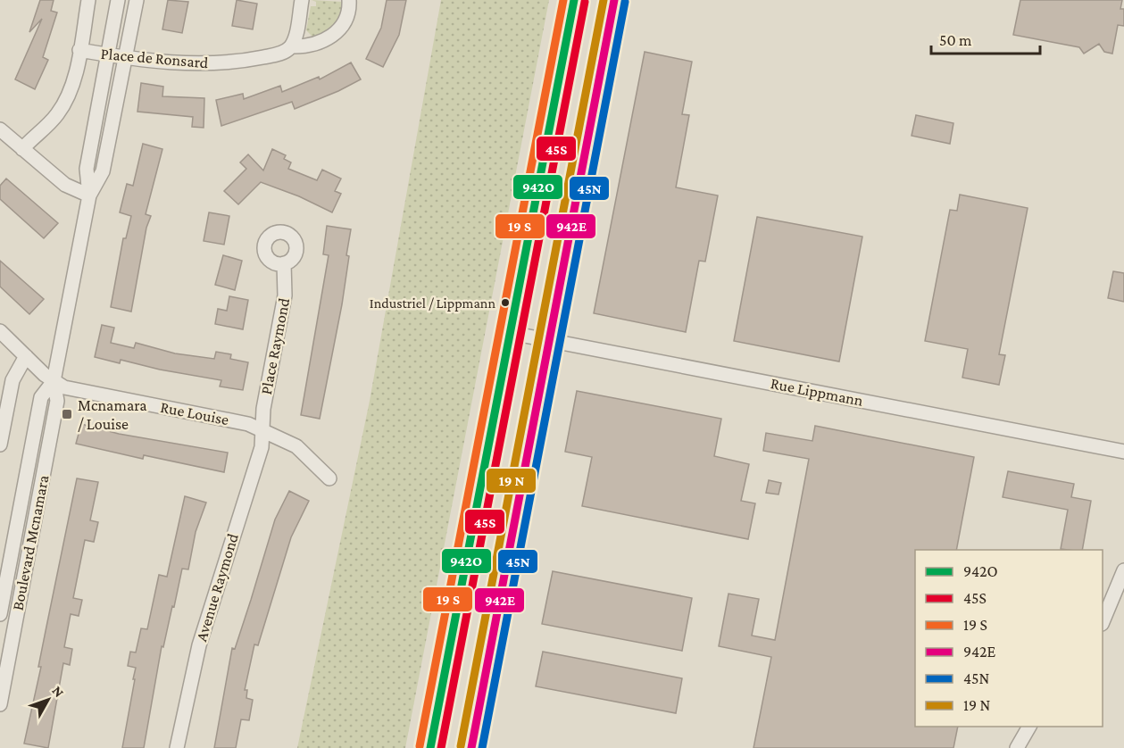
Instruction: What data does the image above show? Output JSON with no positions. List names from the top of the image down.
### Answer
{
  "streets": {
    "street": [
      "Place de Ronsard",
      "Place Raymond",
      "Rue Lippmann",
      "Rue Louise",
      "Boulevard Mcnamara",
      "Avenue Raymond"
    ]
  },
  "crossings": [
    ["Place de Ronsard", "Boulevard Mcnamara"],
    ["Place Raymond", "Rue Louise"],
    ["Place Raymond", "Avenue Raymond"],
    ["Rue Louise", "Boulevard Mcnamara"],
    ["Rue Louise", "Avenue Raymond"]
  ],
  "places": {
    "other": ["Industriel / Lippmann"],
    "transit": ["Mcnamara / Louise"]
  },
  "lines": [
    "transit line 942O",
    "transit line 942E",
    "transit line 45S",
    "transit line 45N"
  ],
  "legend": [
    "942O",
    "45S",
    "19 S",
    "942E",
    "45N",
    "19 N"
  ],
  "scale_bar": "50 m",
  "north": "top right"
}
